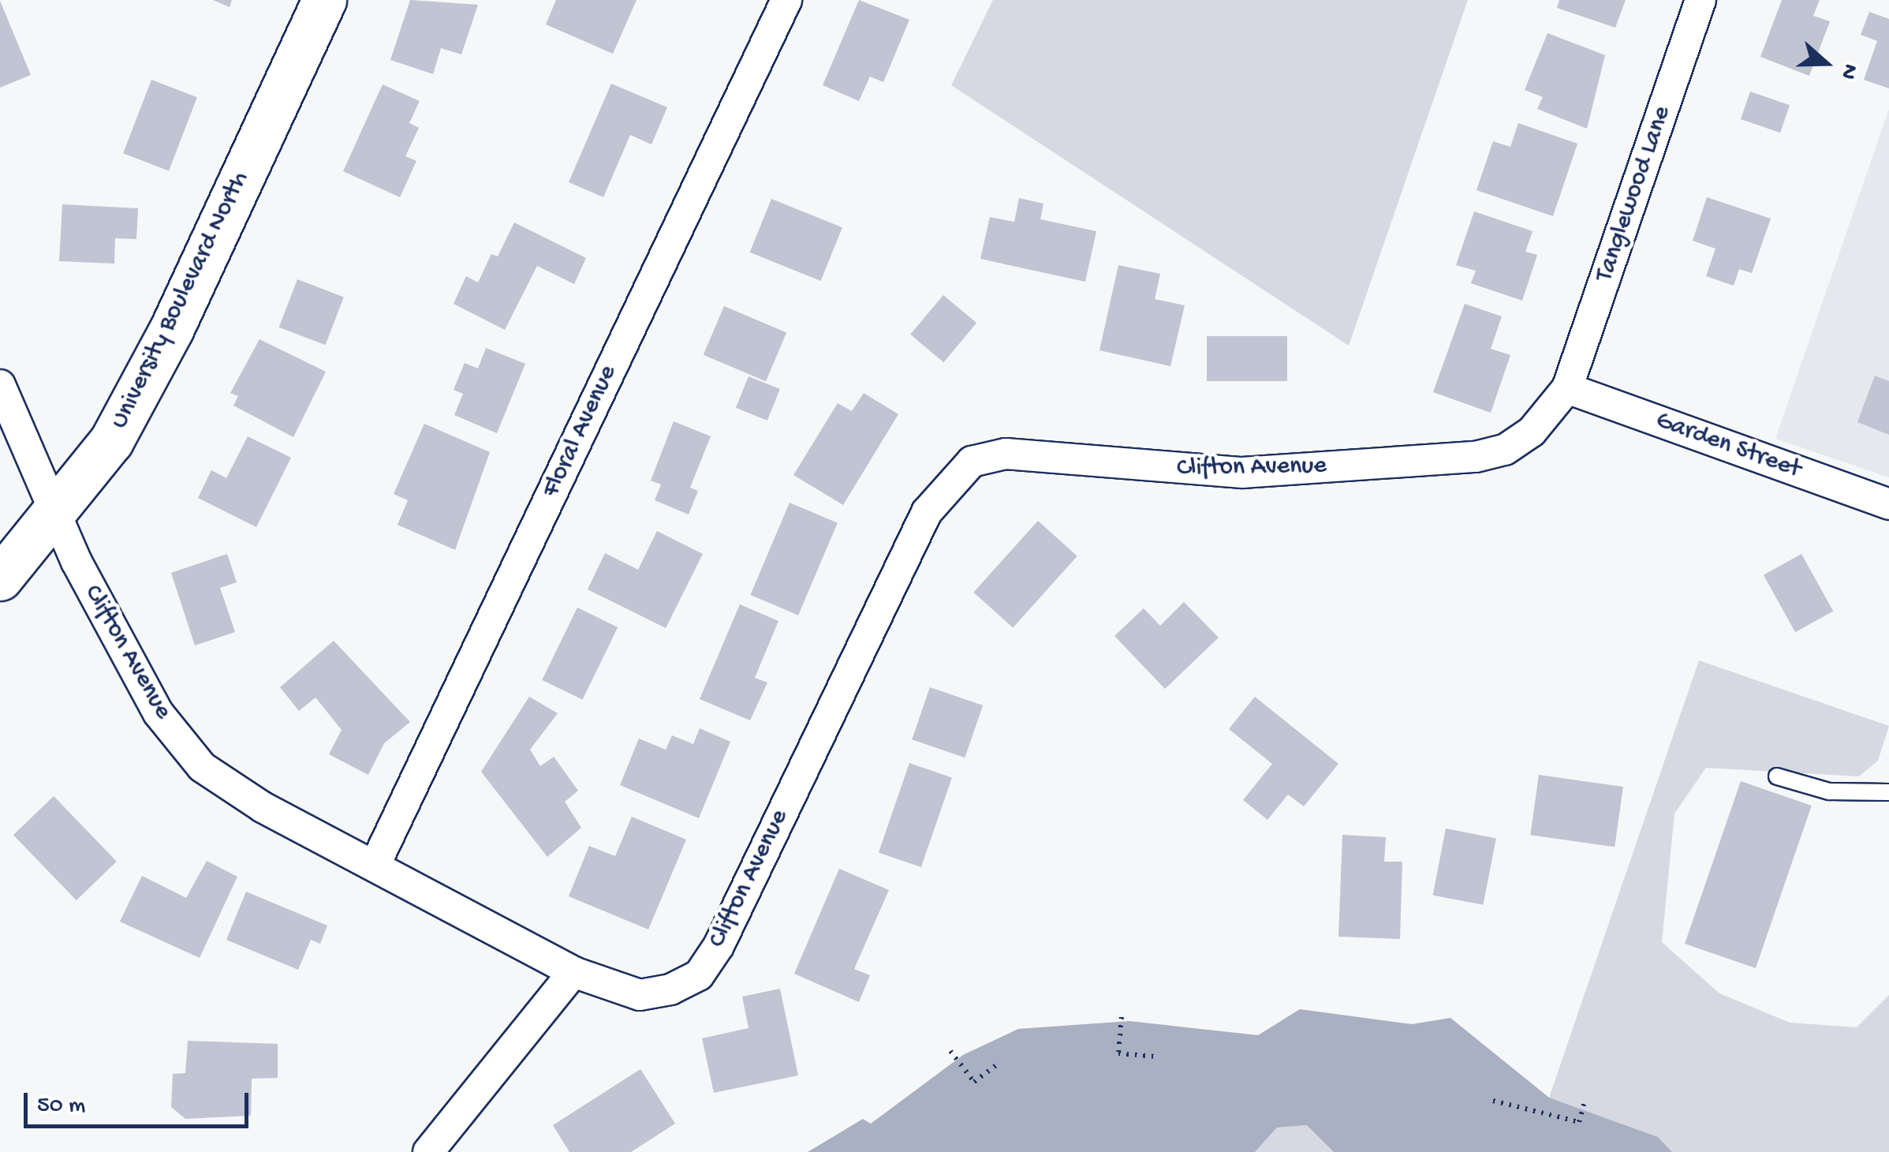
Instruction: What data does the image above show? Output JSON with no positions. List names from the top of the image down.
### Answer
{
  "streets": {
    "main road": ["University Boulevard North"],
    "street": [
      "Tanglewood Lane",
      "Floral Avenue",
      "Garden Street",
      "Clifton Avenue"
    ]
  },
  "crossings": [
    ["Tanglewood Lane", "Garden Street"],
    ["Tanglewood Lane", "Clifton Avenue"],
    ["University Boulevard North", "Clifton Avenue"],
    ["Floral Avenue", "Clifton Avenue"],
    ["Garden Street", "Clifton Avenue"]
  ],
  "scale_bar": "50 m",
  "north": "right"
}
